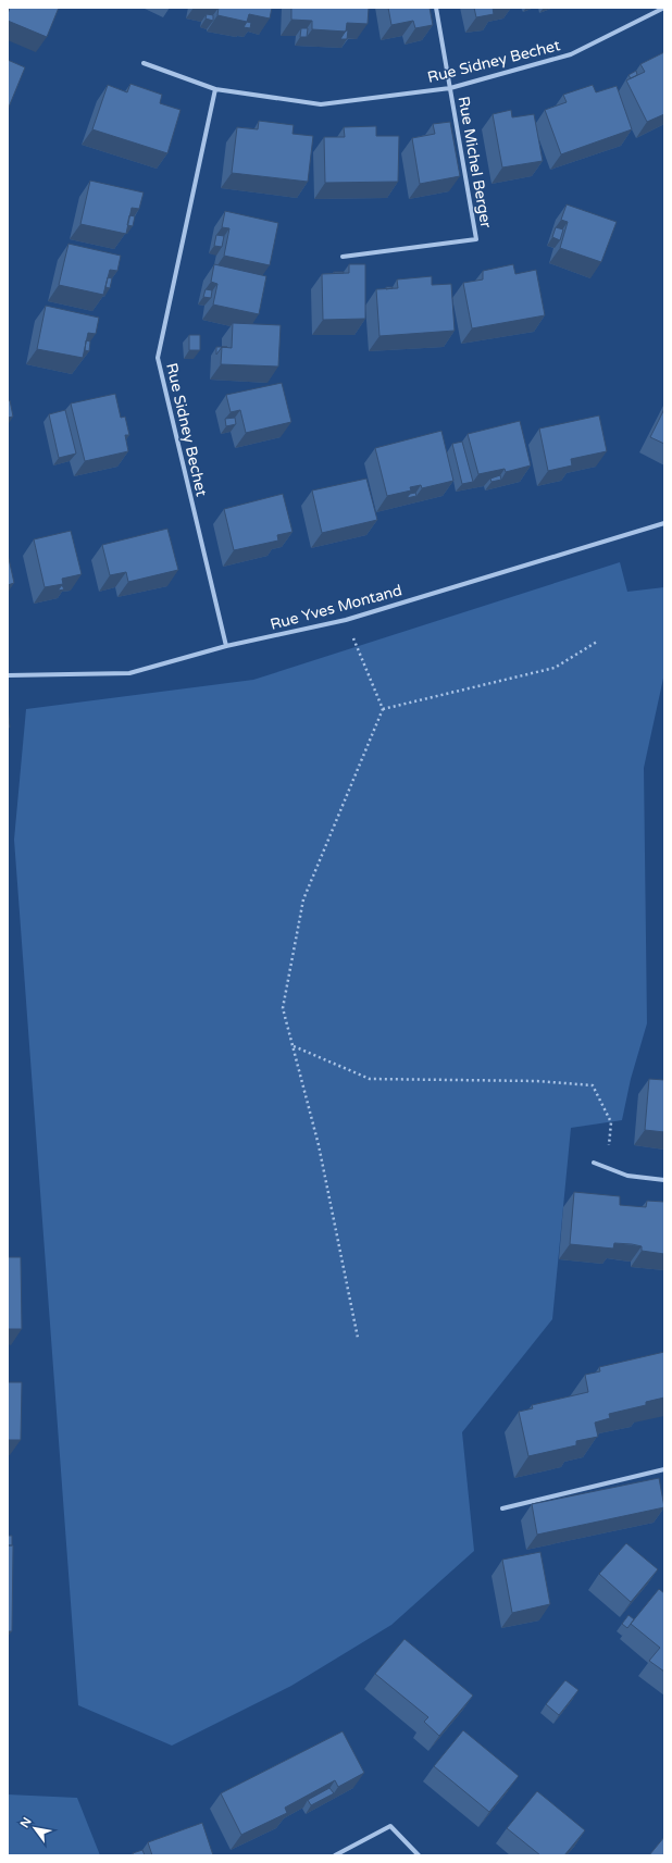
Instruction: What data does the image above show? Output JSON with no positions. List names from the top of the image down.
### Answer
{
  "streets": {
    "street": ["Rue Sidney Bechet", "Rue Michel Berger", "Rue Yves Montand"]
  },
  "crossings": [
    ["Rue Sidney Bechet", "Rue Michel Berger"],
    ["Rue Sidney Bechet", "Rue Yves Montand"]
  ],
  "north": "top left"
}
